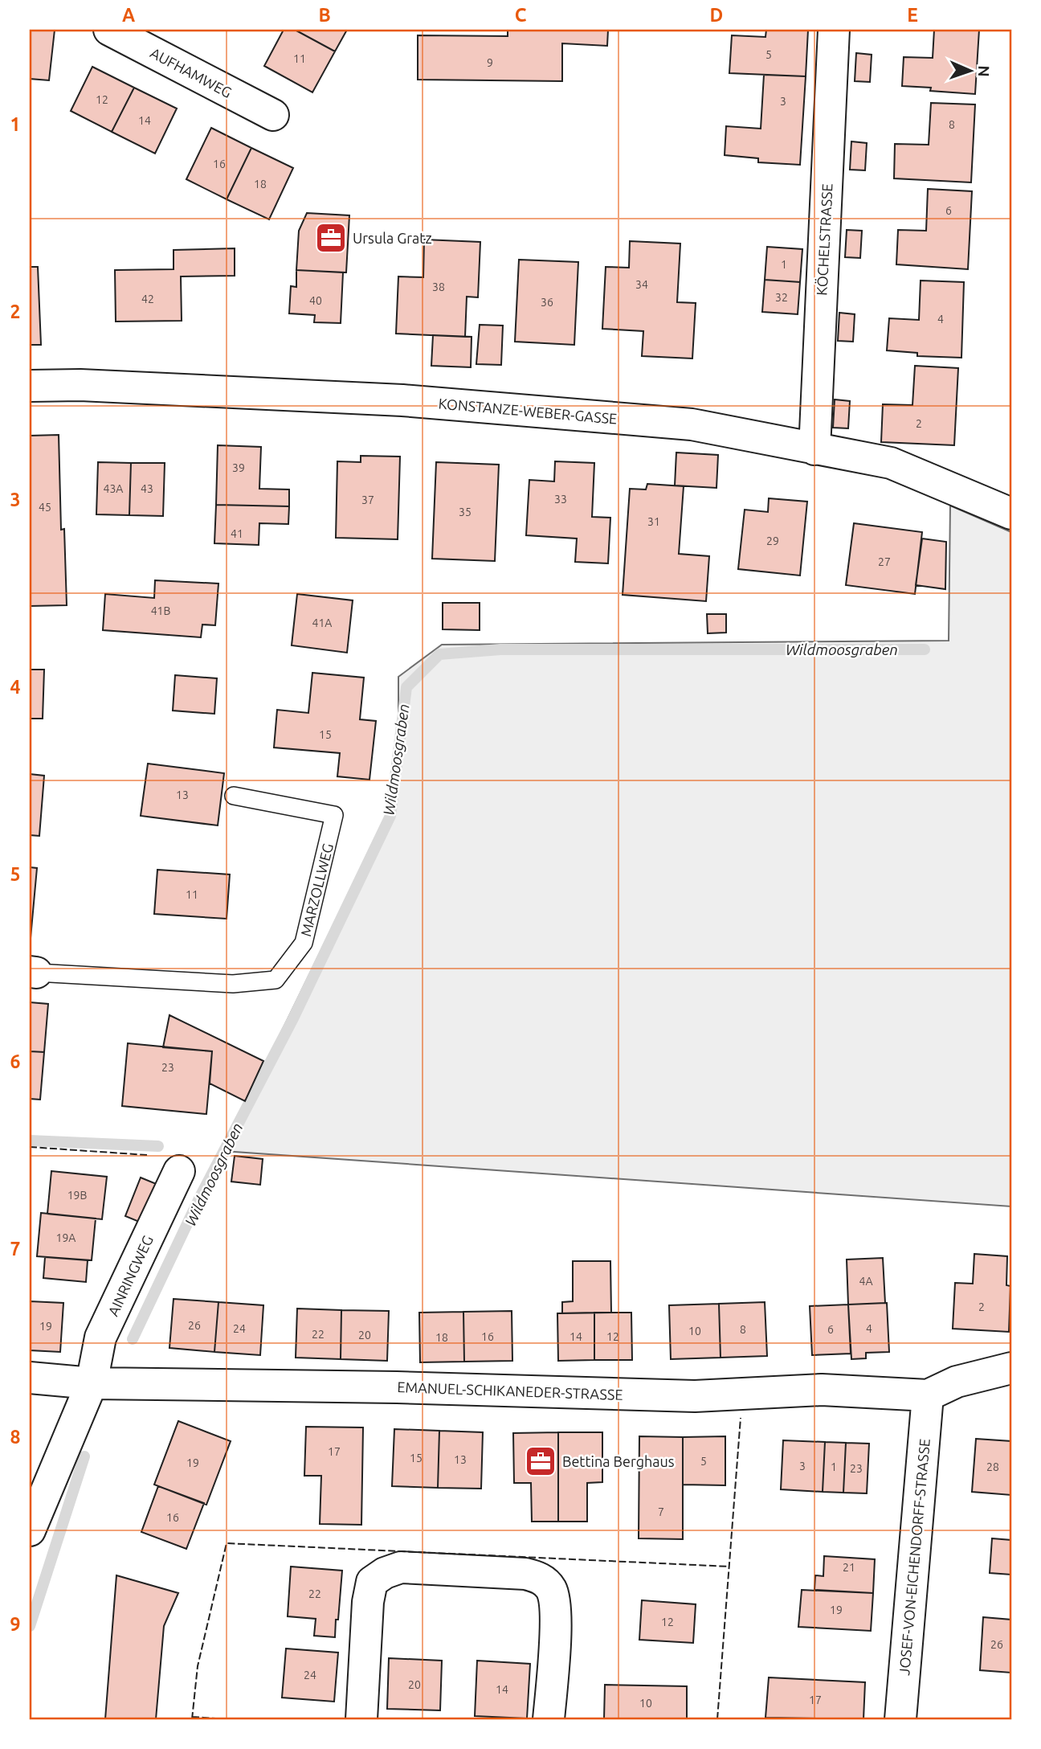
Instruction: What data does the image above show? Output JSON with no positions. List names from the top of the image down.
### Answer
{
  "streets": {
    "street": [
      "AUFHAMWEG",
      "KÖCHELSTRASSE",
      "KONSTANZE-WEBER-GASSE",
      "AINRINGWEG",
      "EMANUEL-SCHIKANEDER-STRASSE",
      "JOSEF-VON-EICHENDORFF-STRASSE"
    ],
    "lane": ["MARZOLLWEG"]
  },
  "crossings": [
    ["KÖCHELSTRASSE", "KONSTANZE-WEBER-GASSE"],
    ["AINRINGWEG", "EMANUEL-SCHIKANEDER-STRASSE"],
    ["EMANUEL-SCHIKANEDER-STRASSE", "JOSEF-VON-EICHENDORFF-STRASSE"]
  ],
  "water": ["Wildmoosgraben"],
  "places": {
    "office": ["Ursula Gratz", "Bettina Berghaus"]
  },
  "house_numbers": [
    "5",
    "11",
    "9",
    "12",
    "3",
    "14",
    "8",
    "16",
    "18",
    "6",
    "1",
    "34",
    "38",
    "32",
    "42",
    "40",
    "36",
    "4",
    "2",
    "39",
    "43A",
    "43",
    "33",
    "37",
    "45",
    "35",
    "31",
    "41",
    "29",
    "27",
    "41B",
    "41A",
    "15",
    "13",
    "11",
    "23",
    "19B",
    "19A",
    "4A",
    "2",
    "26",
    "19",
    "24",
    "4",
    "8",
    "6",
    "10",
    "22",
    "20",
    "16",
    "14",
    "12",
    "18",
    "17",
    "15",
    "13",
    "5",
    "19",
    "3",
    "1",
    "28",
    "23",
    "7",
    "16",
    "21",
    "22",
    "19",
    "12",
    "26",
    "24",
    "20",
    "14",
    "17",
    "10"
  ],
  "north": "right",
  "grid": {
    "columns": [
      "A",
      "B",
      "C",
      "D",
      "E"
    ],
    "rows": [
      "1",
      "2",
      "3",
      "4",
      "5",
      "6",
      "7",
      "8",
      "9"
    ]
  }
}
